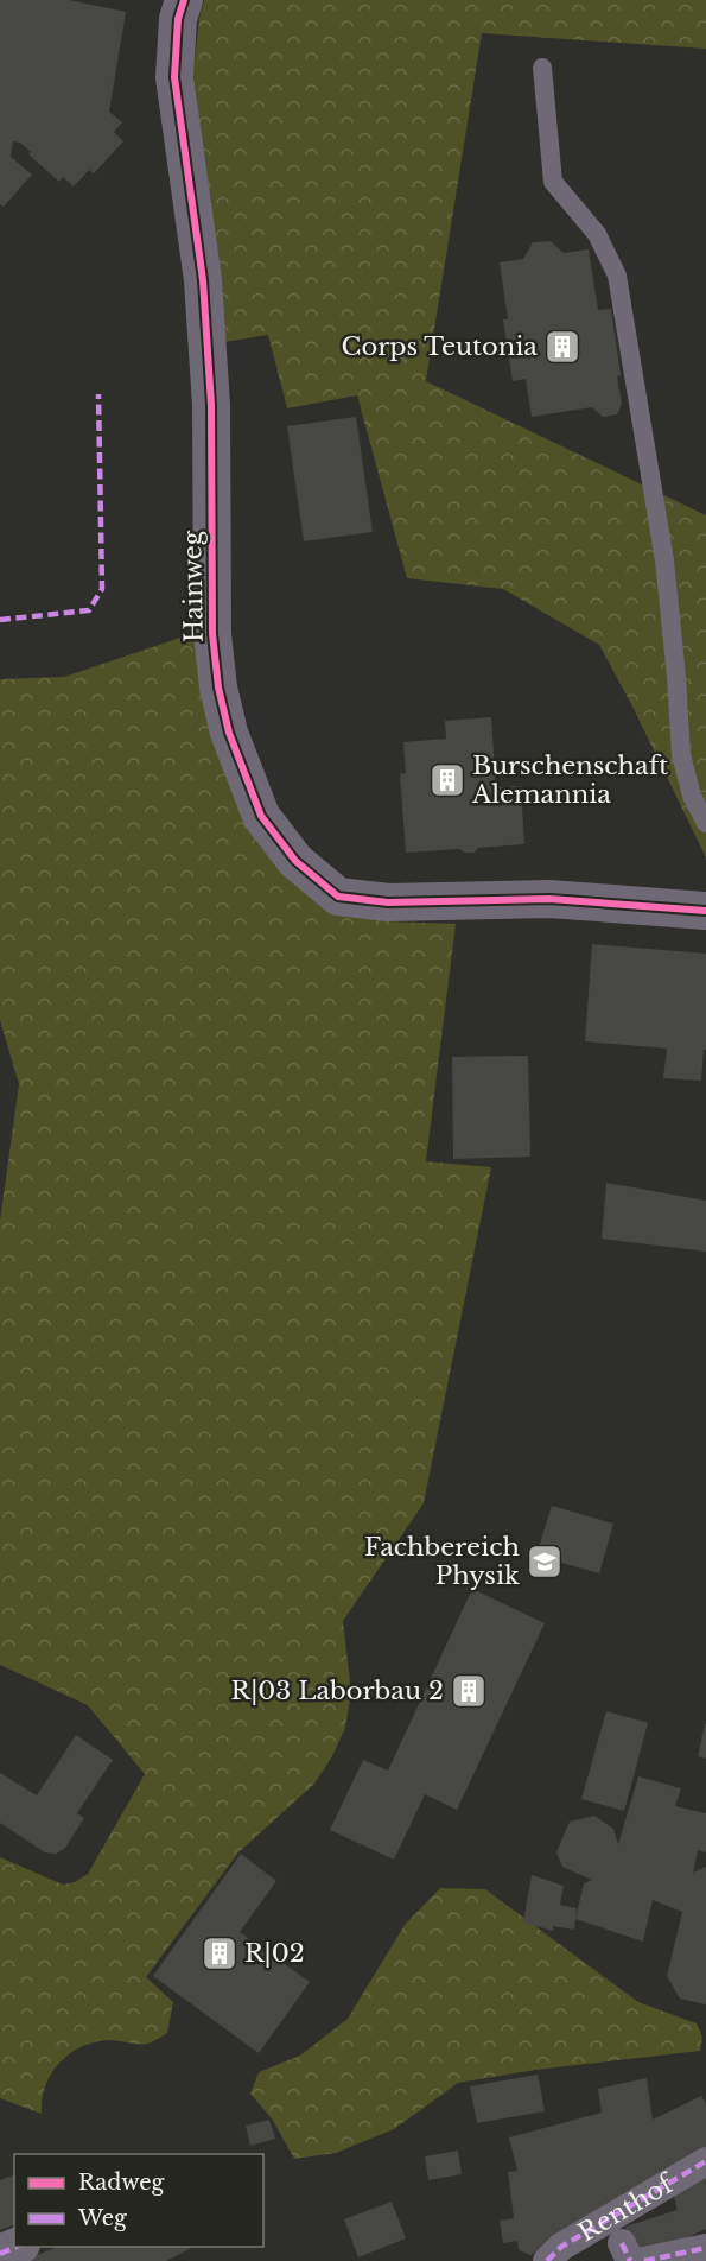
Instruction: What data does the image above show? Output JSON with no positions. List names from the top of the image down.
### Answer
{
  "streets": {
    "street": ["Hainweg", "Renthof"]
  },
  "places": {
    "building": [
      "Corps Teutonia",
      "Burschenschaft Alemannia",
      "R|03 Laborbau 2",
      "R|02"
    ],
    "school or university": ["Fachbereich Physik"]
  },
  "legend": ["Radweg", "Weg"]
}
